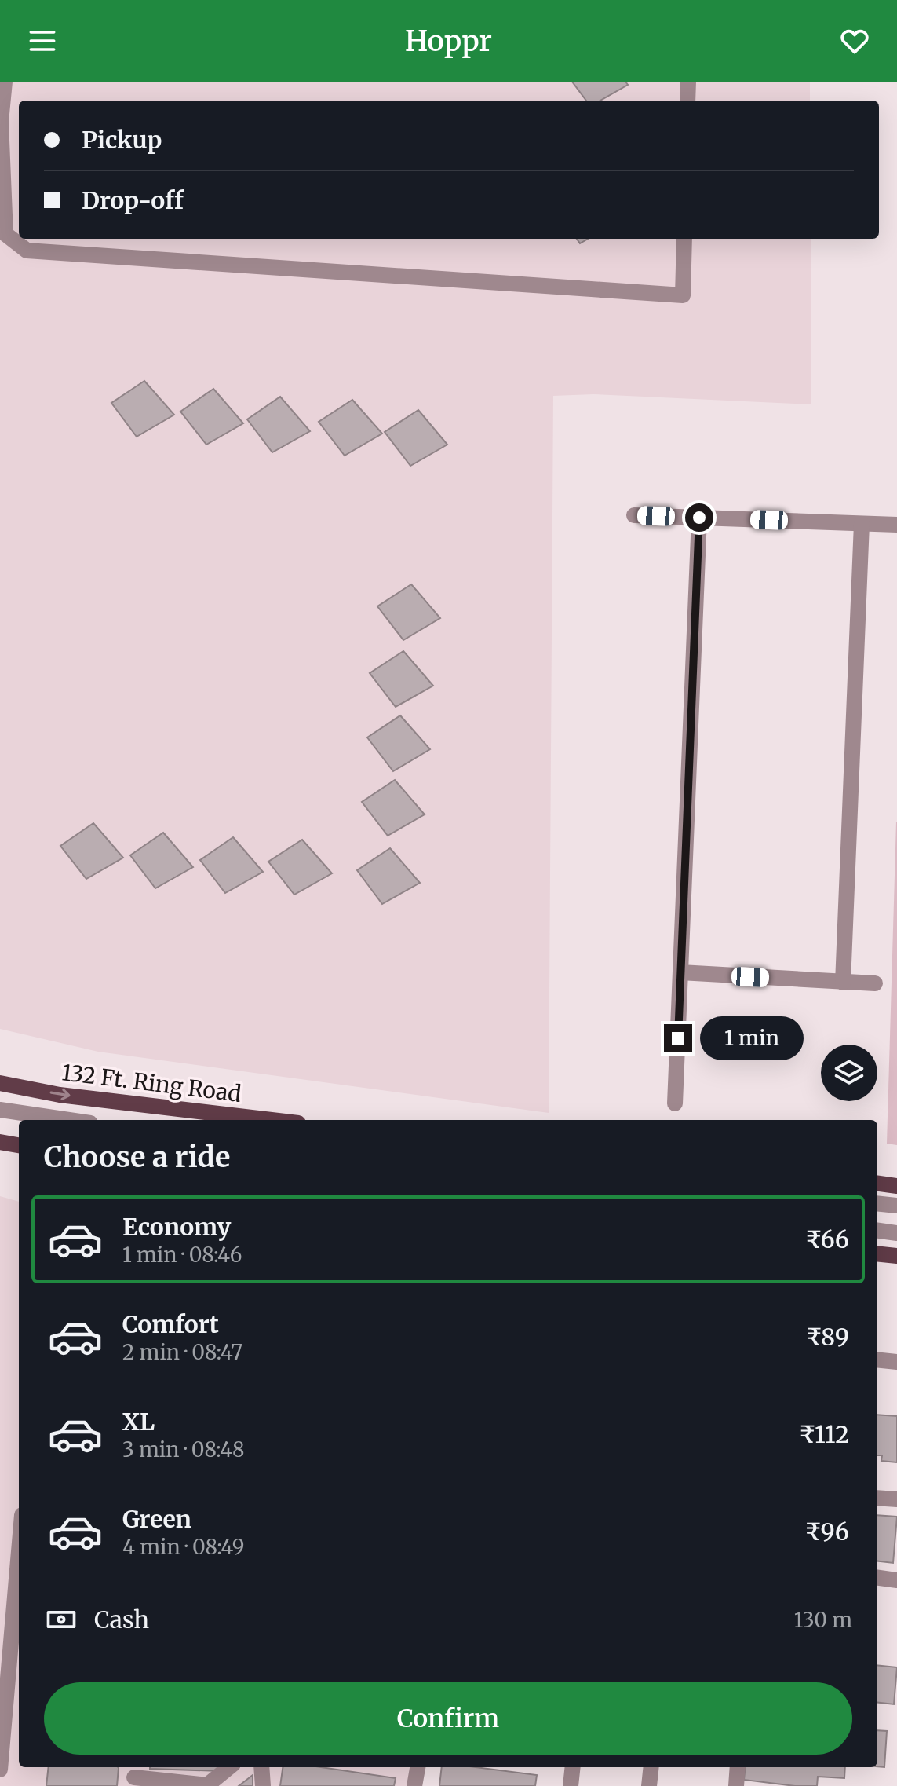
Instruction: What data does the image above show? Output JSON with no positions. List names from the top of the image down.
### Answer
{
  "streets": {
    "main road": ["132 Ft. Ring Road"]
  },
  "one_way": ["132 Ft. Ring Road"],
  "page": {
    "header": "Hoppr",
    "banner": ["Pickup", "Drop-off"],
    "bubble": "1 min",
    "heading": "Choose a ride",
    "list": [
      {
        "name": "Economy",
        "note": "1 min · 08:46",
        "value": "₹66"
      },
      {
        "name": "Comfort",
        "note": "2 min · 08:47",
        "value": "₹89"
      },
      {
        "name": "XL",
        "note": "3 min · 08:48",
        "value": "₹112"
      },
      {
        "name": "Green",
        "note": "4 min · 08:49",
        "value": "₹96"
      }
    ],
    "pay": ["Cash", "130 m"],
    "buttons": "Confirm"
  }
}
